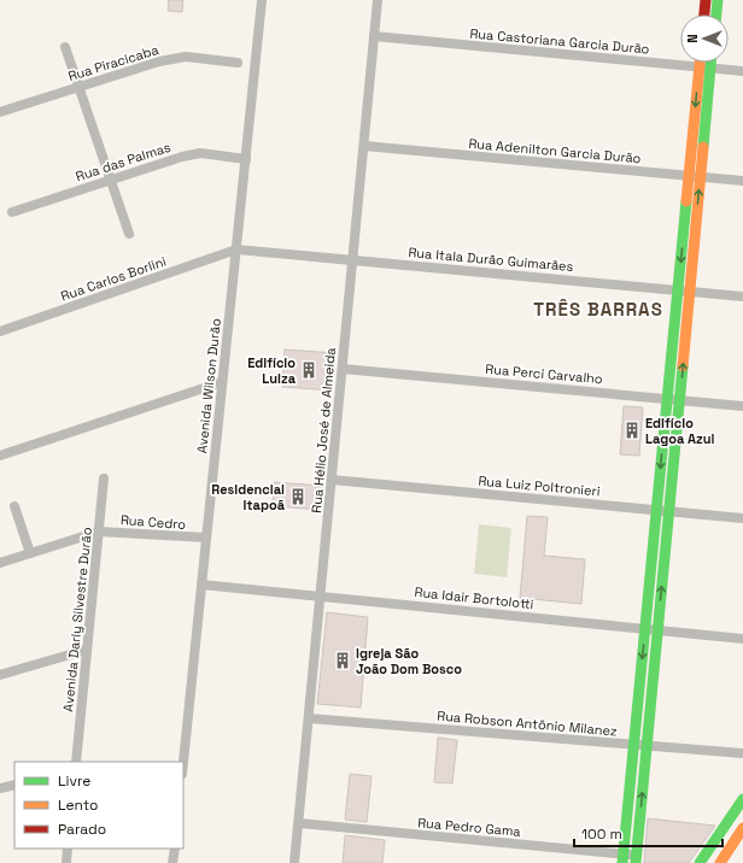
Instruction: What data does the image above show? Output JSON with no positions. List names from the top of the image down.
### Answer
{
  "streets": {
    "street": [
      "Rua Castoriana Garcia Durão",
      "Rua Piracicaba",
      "Rua Adenilton Garcia Durão",
      "Rua das Palmas",
      "Rua Itala Durão Guimarães",
      "Rua Carlos Borlini",
      "Rua Perci Carvalho",
      "Avenida Wilson Durão",
      "Rua Hélio José de Almeida",
      "Rua Luiz Poltronieri",
      "Rua Cedro",
      "Rua Idair Bortolotti",
      "Avenida Darly Silvestre Durão",
      "Rua Robson Antônio Milanez",
      "Rua Pedro Gama"
    ]
  },
  "crossings": [
    ["Rua Castoriana Garcia Durão", "Rua Hélio José de Almeida"],
    ["Rua Adenilton Garcia Durão", "Rua Hélio José de Almeida"],
    ["Rua das Palmas", "Avenida Wilson Durão"],
    ["Rua Itala Durão Guimarães", "Rua Carlos Borlini"],
    ["Rua Itala Durão Guimarães", "Avenida Wilson Durão"],
    ["Rua Itala Durão Guimarães", "Rua Hélio José de Almeida"],
    ["Rua Carlos Borlini", "Avenida Wilson Durão"],
    ["Rua Perci Carvalho", "Rua Hélio José de Almeida"],
    ["Avenida Wilson Durão", "Rua Cedro"],
    ["Avenida Wilson Durão", "Rua Idair Bortolotti"],
    ["Rua Hélio José de Almeida", "Rua Luiz Poltronieri"],
    ["Rua Hélio José de Almeida", "Rua Idair Bortolotti"],
    ["Rua Hélio José de Almeida", "Rua Robson Antônio Milanez"],
    ["Rua Hélio José de Almeida", "Rua Pedro Gama"],
    ["Rua Cedro", "Avenida Darly Silvestre Durão"]
  ],
  "districts": ["TRÊS BARRAS"],
  "places": {
    "building": [
      "Edifício Luiza",
      "Edifício Lagoa Azul",
      "Residencial Itapoã",
      "Igreja São João Dom Bosco"
    ]
  },
  "legend": ["Livre", "Lento", "Parado"],
  "scale_bar": "100 m",
  "north": "left"
}
